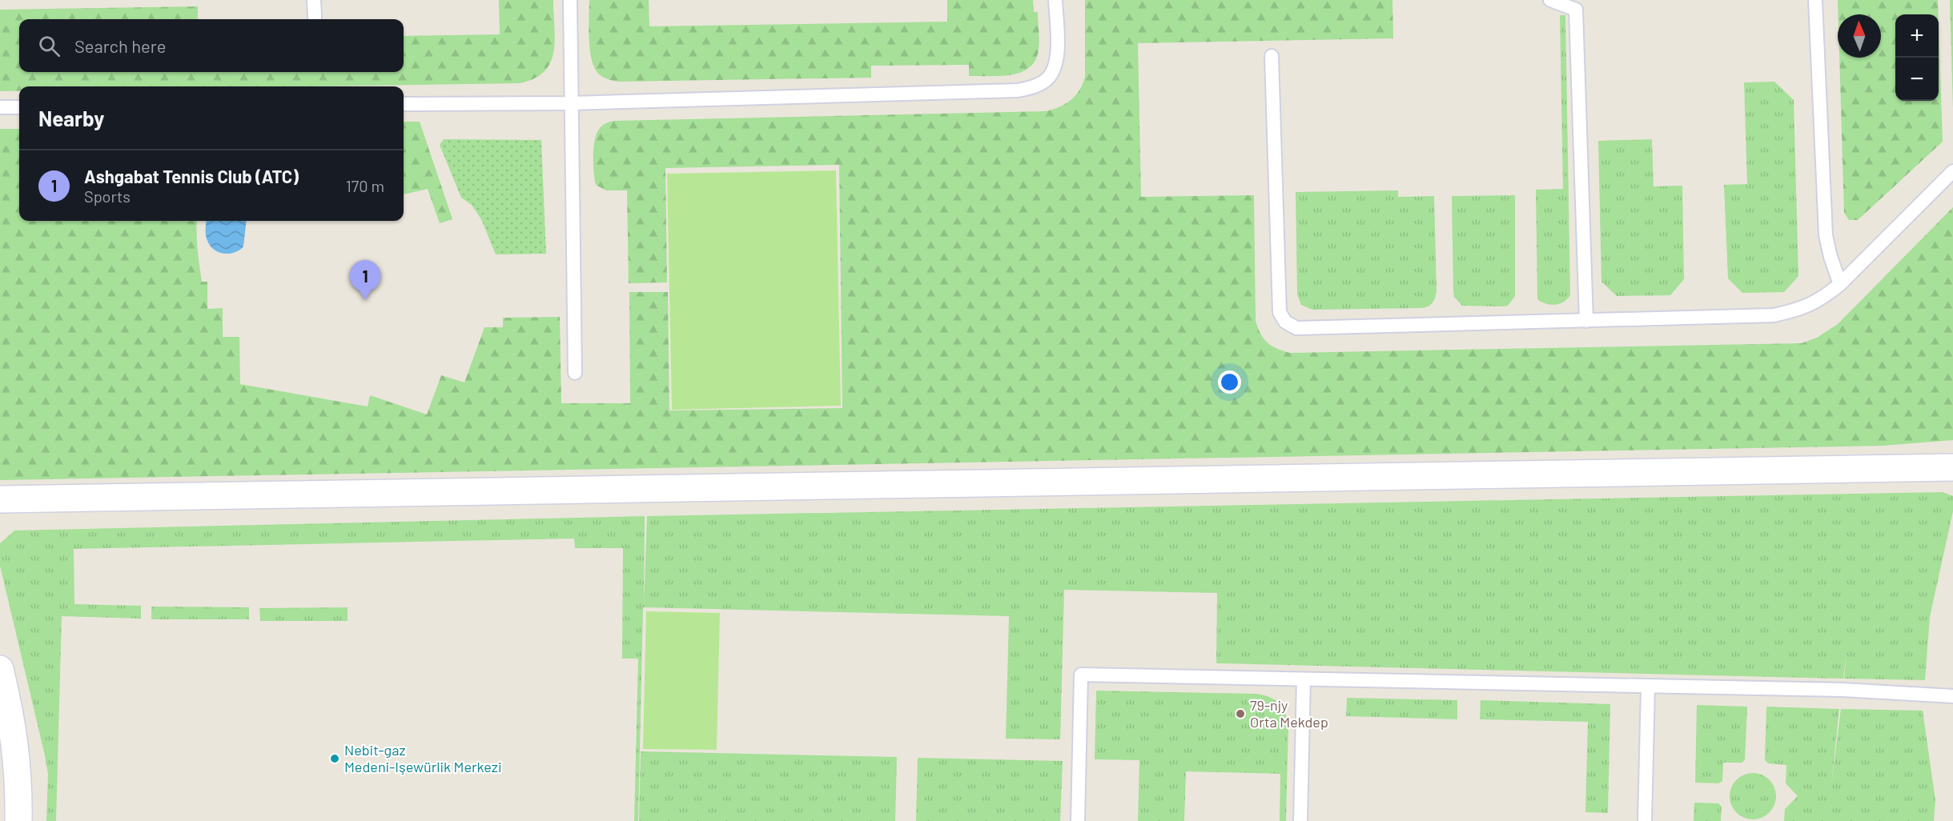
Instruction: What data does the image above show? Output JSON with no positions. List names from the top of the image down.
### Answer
{
  "places": ["79-njy Orta Mekdep", "Nebit-gaz Medeni-Işewürlik Merkezi"],
  "north": "top",
  "page": {
    "map_buttons": ["+", "−"],
    "search": "Search here",
    "heading": "Nearby",
    "list": [
      {
        "mark": "1",
        "name": "Ashgabat Tennis Club (ATC)",
        "note": "Sports",
        "value": "170 m"
      }
    ],
    "pins": "1"
  }
}
